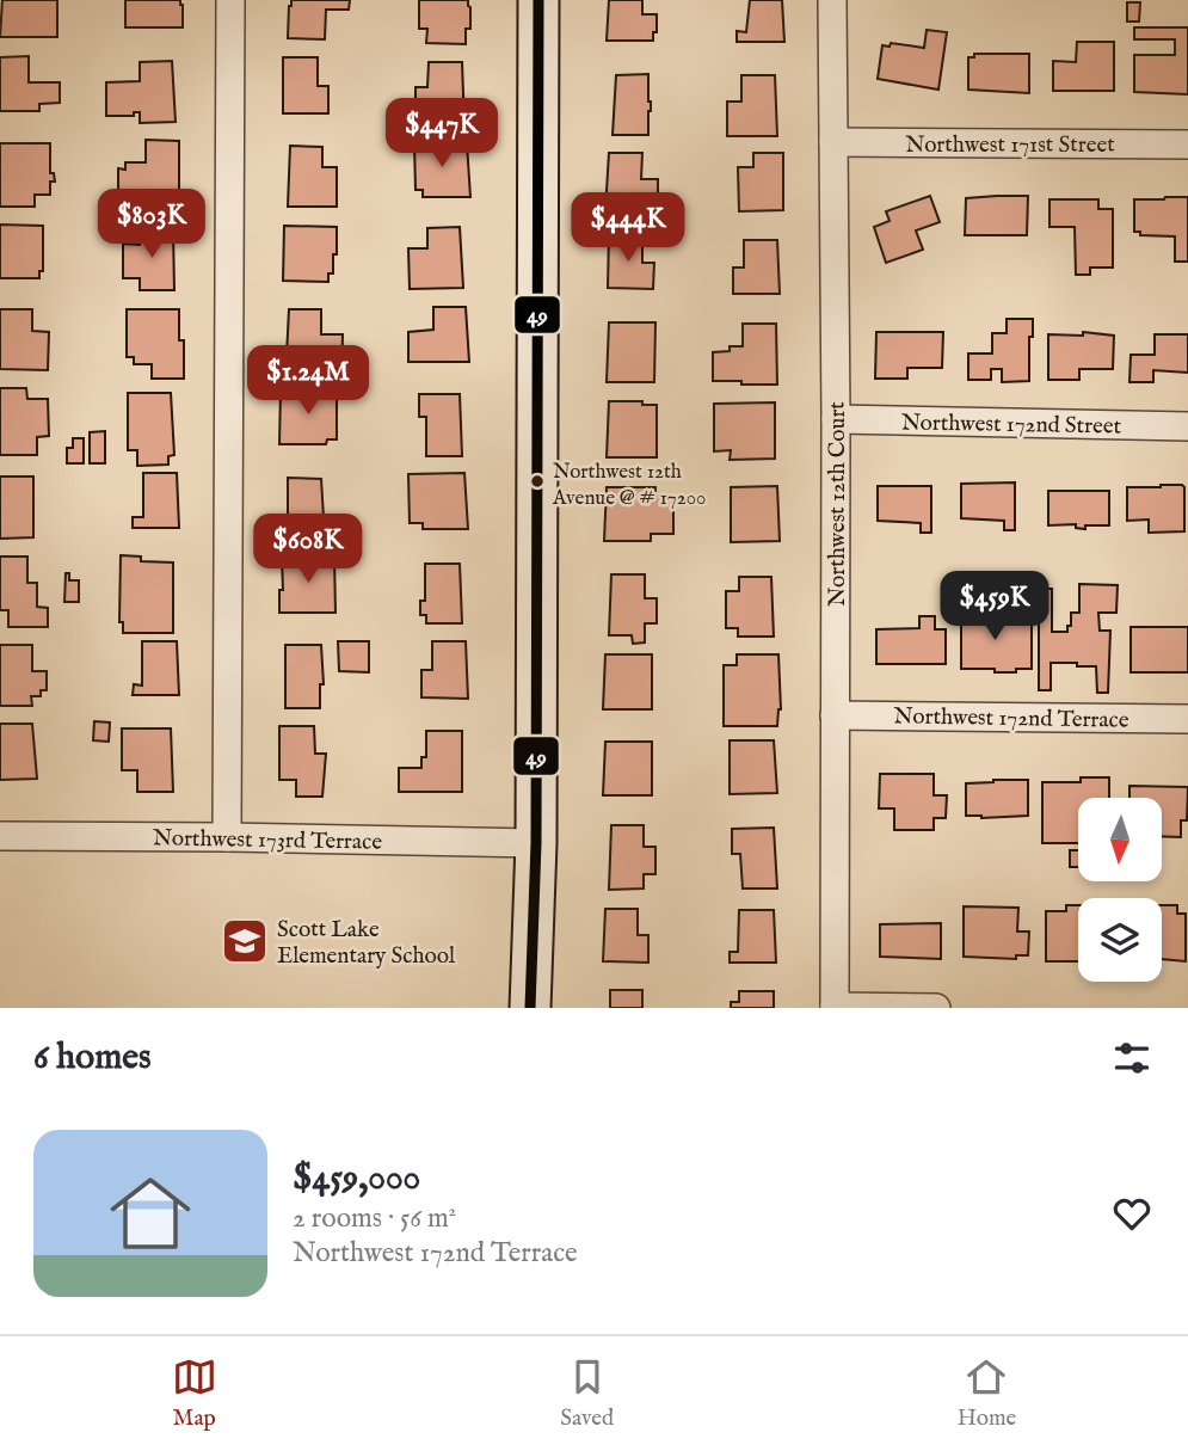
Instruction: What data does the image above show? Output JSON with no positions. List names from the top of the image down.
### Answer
{
  "streets": {
    "street": [
      "Northwest 171st Street",
      "Northwest 172nd Street",
      "Northwest 12th Court",
      "Northwest 172nd Terrace",
      "Northwest 173rd Terrace"
    ]
  },
  "crossings": [
    ["Northwest 171st Street", "Northwest 12th Court"],
    ["Northwest 172nd Street", "Northwest 12th Court"],
    ["Northwest 12th Court", "Northwest 172nd Terrace"]
  ],
  "places": {
    "other": ["Northwest 12th Avenue @ # 17200"],
    "school or university": ["Scott Lake Elementary School"]
  },
  "lines": ["transit line 49"],
  "north": "bottom",
  "page": {
    "price": [
      "$447K",
      "$803K",
      "$444K",
      "$1.24M",
      "$608K",
      "$459K"
    ],
    "heading": "6 homes",
    "list": [
      {
        "name": "$459,000",
        "note": "2 rooms · 56 m² · Northwest 172nd Terrace"
      }
    ],
    "tabs": ["Map", "Saved", "Home"]
  }
}
